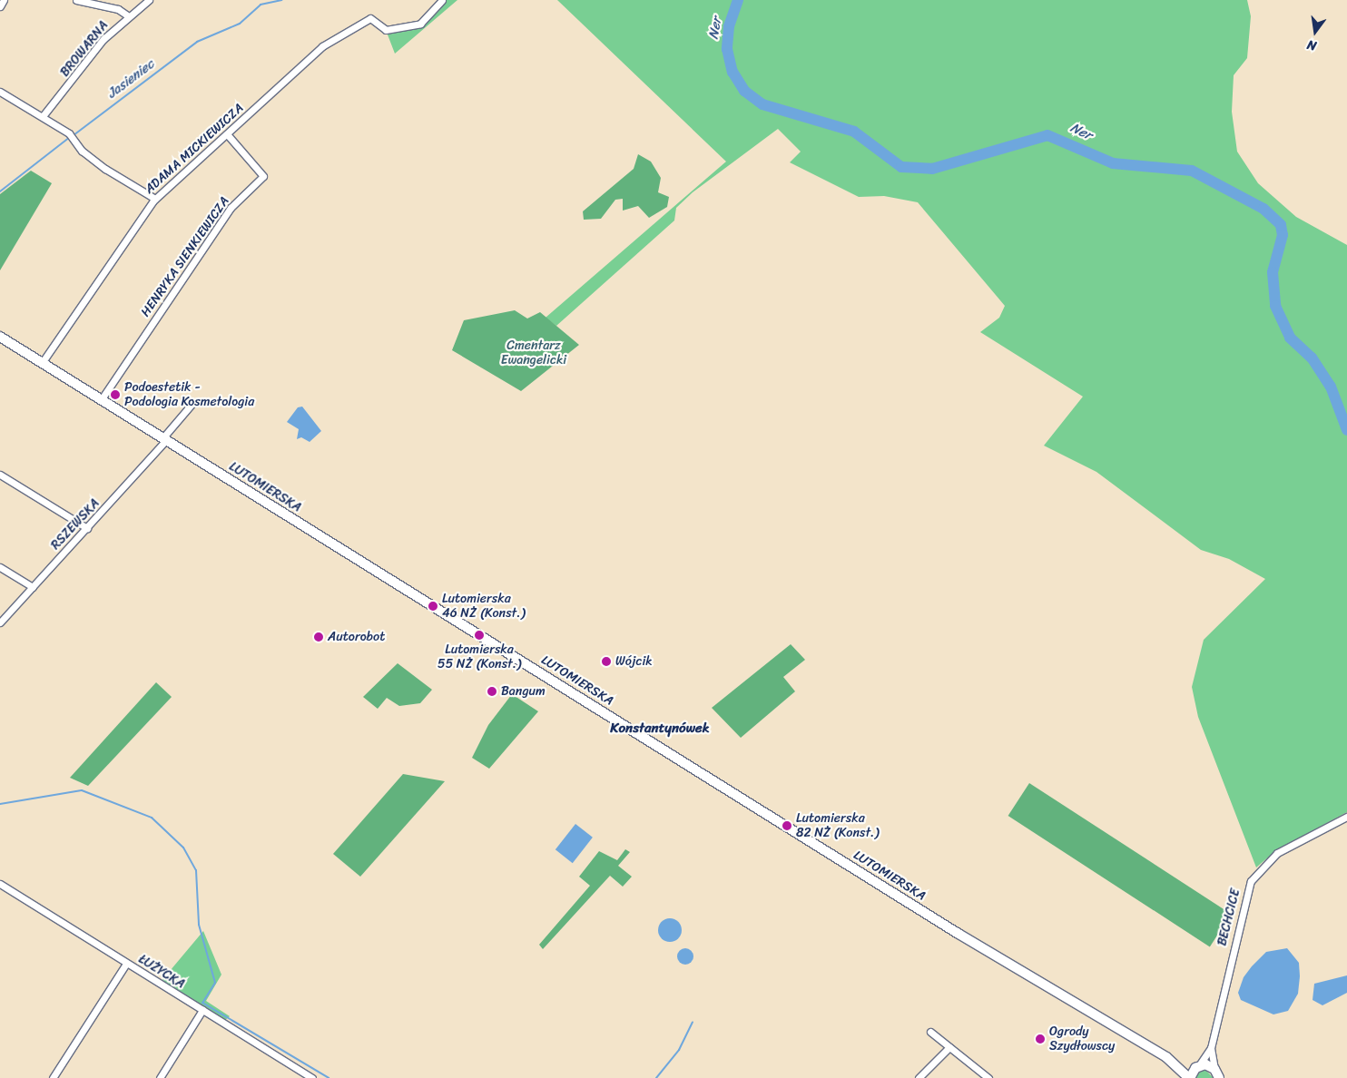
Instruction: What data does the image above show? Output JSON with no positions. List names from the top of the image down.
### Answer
{
  "streets": {
    "main road": ["LUTOMIERSKA"],
    "street": [
      "BROWARNA",
      "ADAMA MICKIEWICZA",
      "HENRYKA SIENKIEWICZA",
      "RSZEWSKA",
      "BECHCICE",
      "ŁUŻYCKA"
    ]
  },
  "crossings": [
    ["ADAMA MICKIEWICZA", "HENRYKA SIENKIEWICZA"],
    ["ADAMA MICKIEWICZA", "LUTOMIERSKA"],
    ["HENRYKA SIENKIEWICZA", "LUTOMIERSKA"],
    ["LUTOMIERSKA", "RSZEWSKA"],
    ["LUTOMIERSKA", "BECHCICE"]
  ],
  "districts": ["Konstantynówek"],
  "water": ["Ner", "Jasieniec"],
  "parks": ["Cmentarz Ewangelicki"],
  "places": [
    "Podoestetik - Podologia Kosmetologia",
    "Lutomierska 46 NŻ (Konst.)",
    "Lutomierska 55 NŻ (Konst.)",
    "Autorobot",
    "Wójcik",
    "Bangum",
    "Lutomierska 82 NŻ (Konst.)",
    "Ogrody Szydłowscy"
  ],
  "north": "bottom"
}
